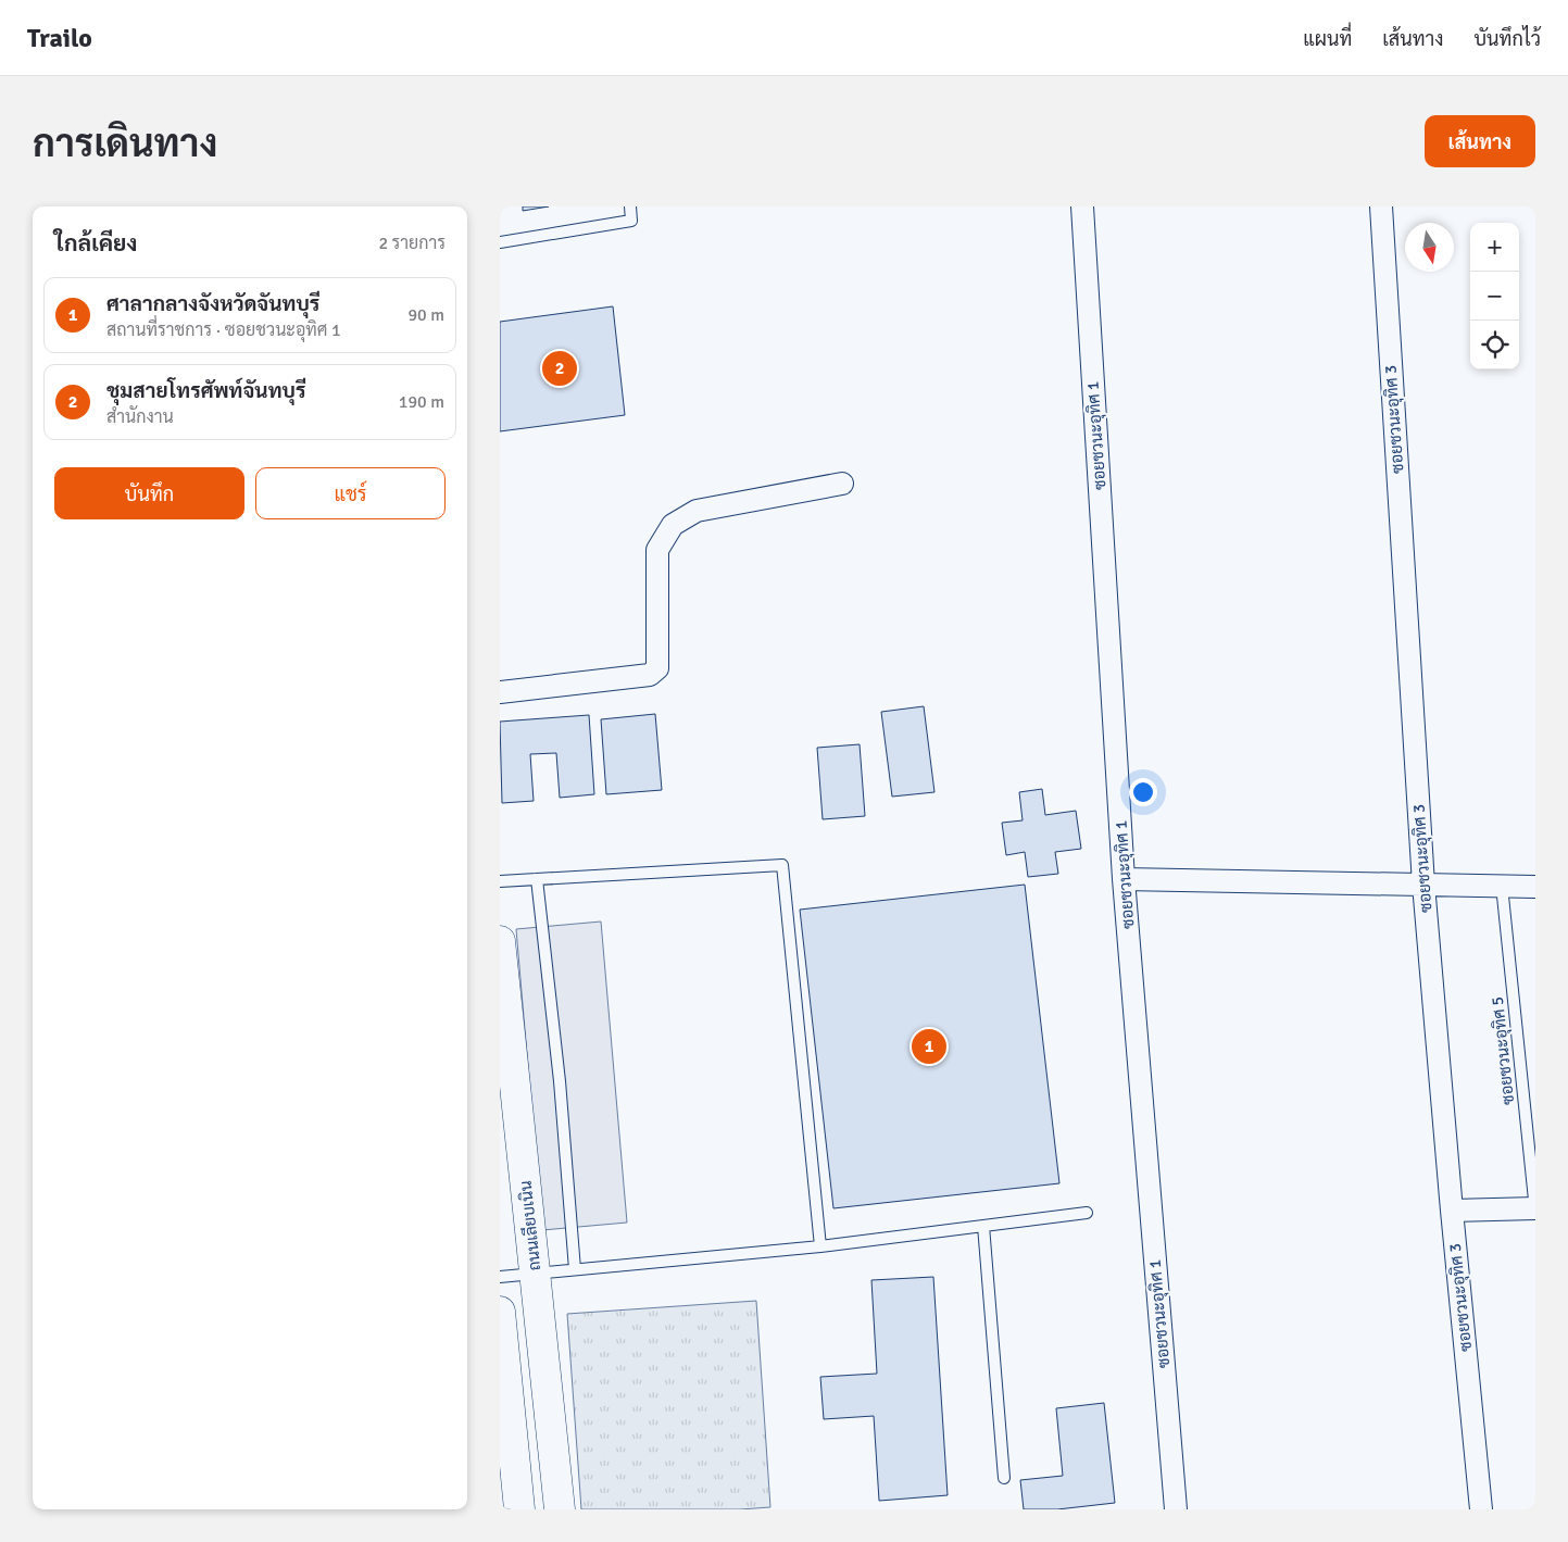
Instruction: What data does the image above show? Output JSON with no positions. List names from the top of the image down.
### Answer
{
  "streets": {
    "main road": ["ถนนเลียบเนิน"],
    "street": ["ซอยชวนะอุทิศ 3", "ซอยชวนะอุทิศ 1"],
    "lane": ["ซอยชวนะอุทิศ 5"]
  },
  "north": "bottom",
  "page": {
    "header": "Trailo",
    "nav": ["แผนที่", "เส้นทาง", "บันทึกไว้"],
    "buttons": [
      "เส้นทาง",
      ["บันทึก", "แชร์"]
    ],
    "title": "การเดินทาง",
    "heading": ["ใกล้เคียง", "2 รายการ"],
    "map_buttons": ["+", "−"],
    "list": [
      {
        "mark": "1",
        "name": "ศาลากลางจังหวัดจันทบุรี",
        "note": "สถานที่ราชการ · ซอยชวนะอุทิศ 1",
        "value": "90 m"
      },
      {
        "mark": "2",
        "name": "ชุมสายโทรศัพท์จันทบุรี",
        "note": "สำนักงาน",
        "value": "190 m"
      }
    ],
    "pins": ["2", "1"]
  }
}
